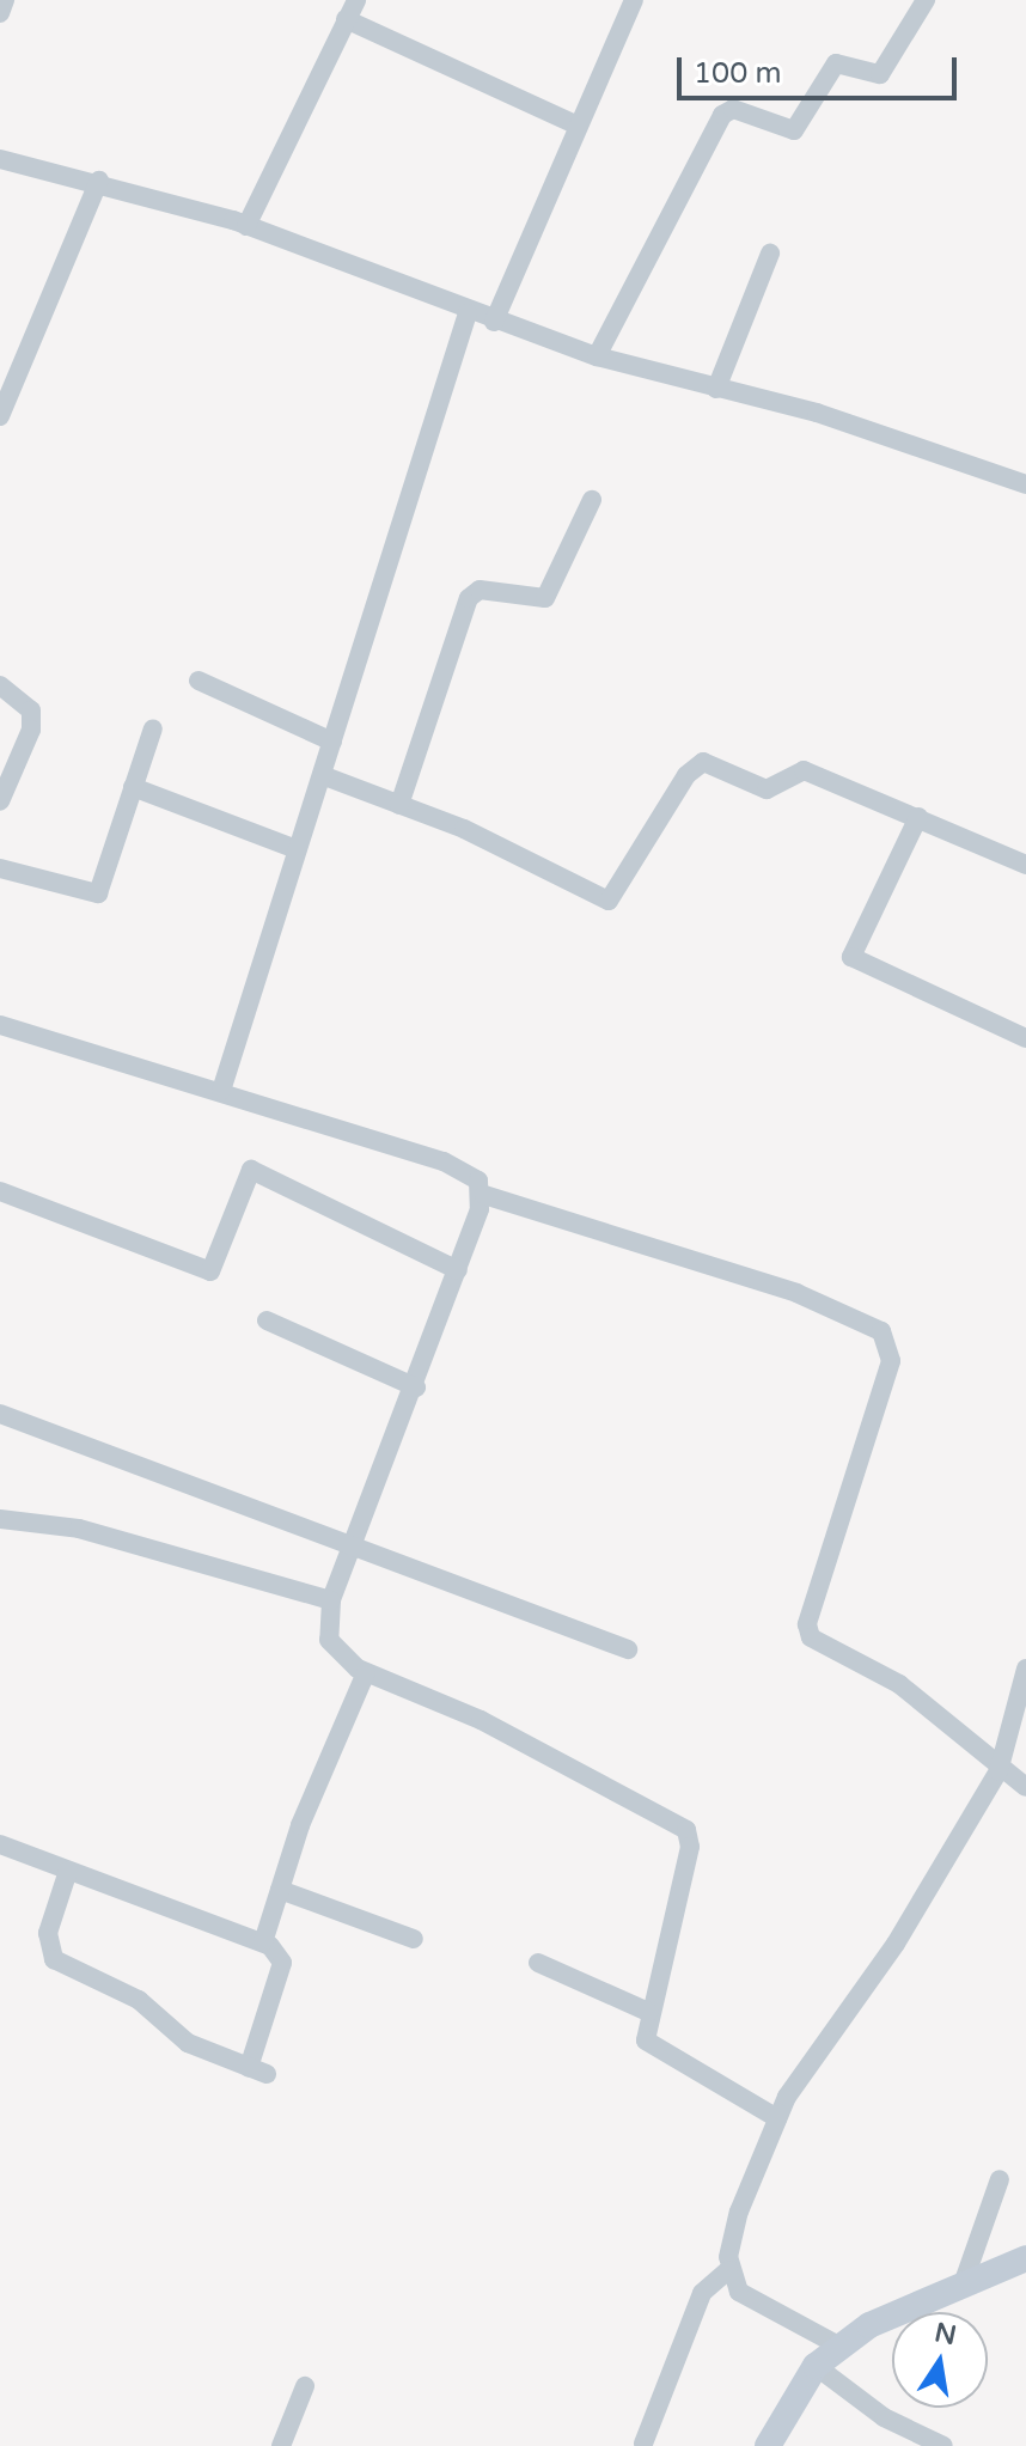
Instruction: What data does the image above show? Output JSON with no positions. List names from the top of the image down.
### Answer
{
  "scale_bar": "100 m",
  "north": "top"
}
